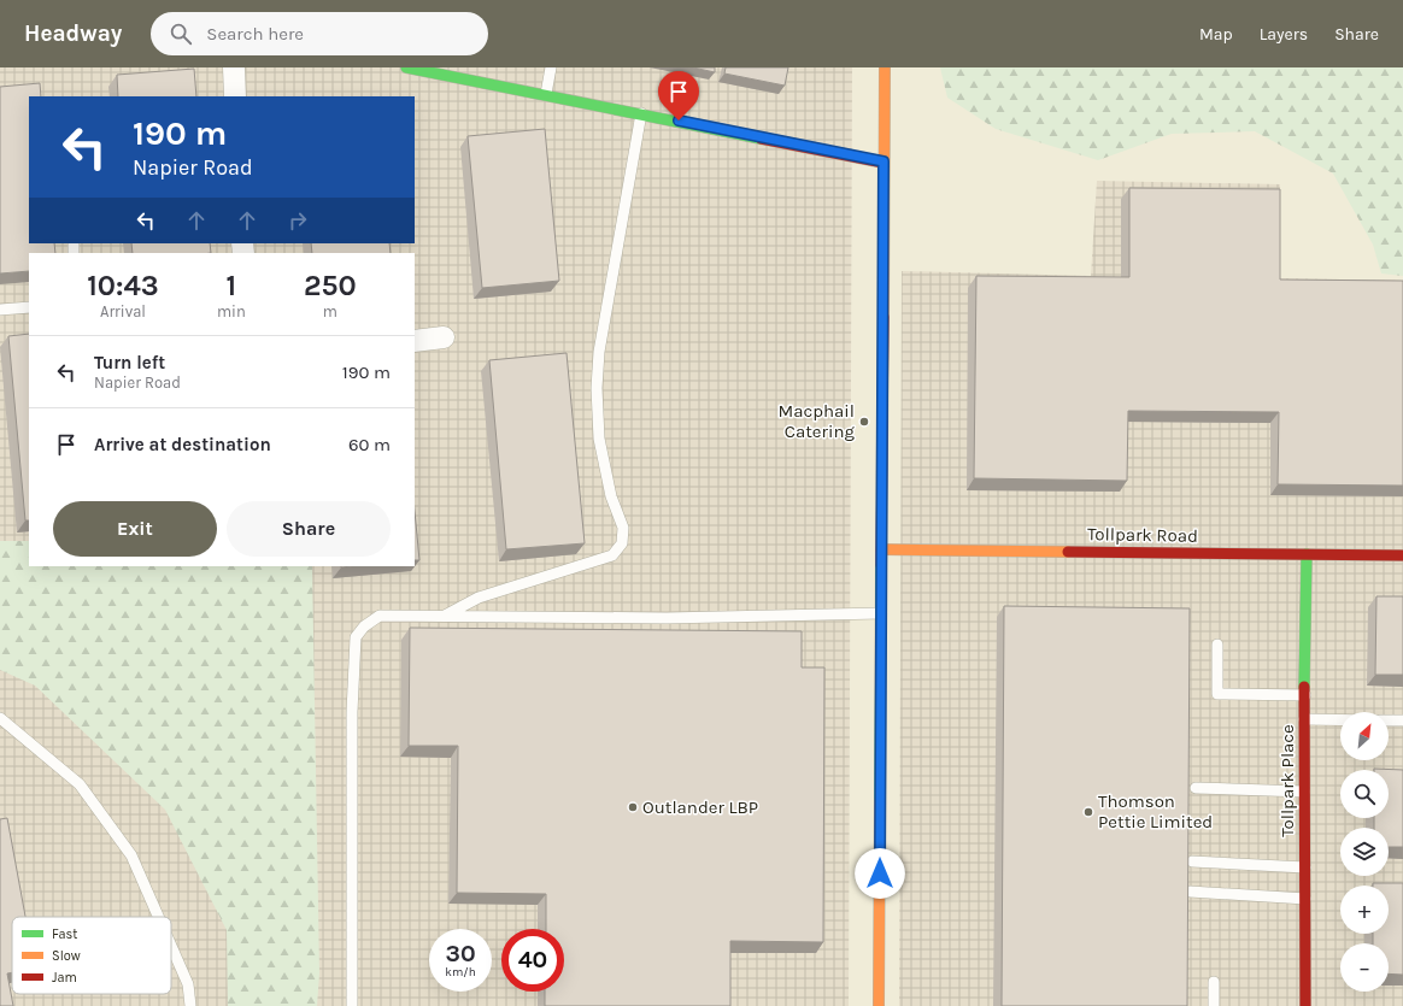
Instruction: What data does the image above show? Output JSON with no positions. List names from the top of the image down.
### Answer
{
  "streets": {
    "street": ["Tollpark Road", "Tollpark Place"]
  },
  "crossings": [
    ["Tollpark Road", "Tollpark Place"]
  ],
  "places": ["Macphail Catering", "Outlander LBP", "Thomson Pettie Limited"],
  "legend": ["Fast", "Slow", "Jam"],
  "north": "top right",
  "page": {
    "header": "Headway",
    "search": "Search here",
    "nav": ["Map", "Layers", "Share"],
    "turn": ["190 m", "Napier Road"],
    "eta": [
      "10:43",
      "Arrival",
      "1",
      "min",
      "250",
      "m"
    ],
    "list": [
      {
        "name": "Turn left",
        "note": "Napier Road",
        "value": "190 m"
      },
      {
        "name": "Arrive at destination",
        "value": "60 m"
      }
    ],
    "buttons": ["Exit", "Share"],
    "map_buttons": ["+", "−"],
    "speed": "30 km/h",
    "limit": "40"
  }
}
